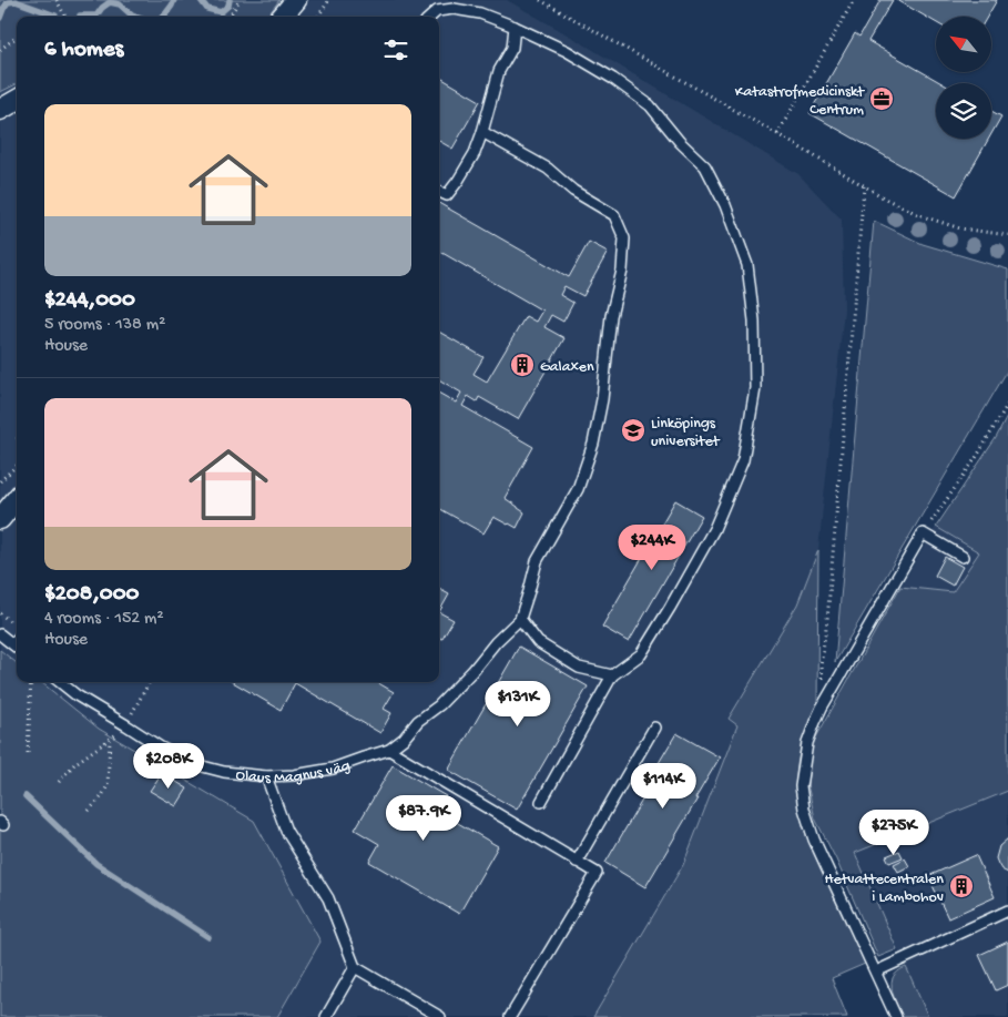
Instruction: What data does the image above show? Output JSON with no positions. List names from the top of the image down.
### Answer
{
  "streets": {
    "lane": ["Olaus Magnus väg"]
  },
  "places": {
    "office": ["Katastrofmedicinskt Centrum"],
    "building": ["Galaxen", "Hetvattecentralen i Lambohov"],
    "school or university": ["Linköpings universitet"]
  },
  "north": "top left",
  "page": {
    "heading": "6 homes",
    "list": [
      {
        "name": "$244,000",
        "note": "5 rooms · 138 m² · House"
      },
      {
        "name": "$208,000",
        "note": "4 rooms · 152 m² · House"
      }
    ],
    "price": [
      "$244K",
      "$131K",
      "$208K",
      "$114K",
      "$87.9K",
      "$275K"
    ]
  }
}
